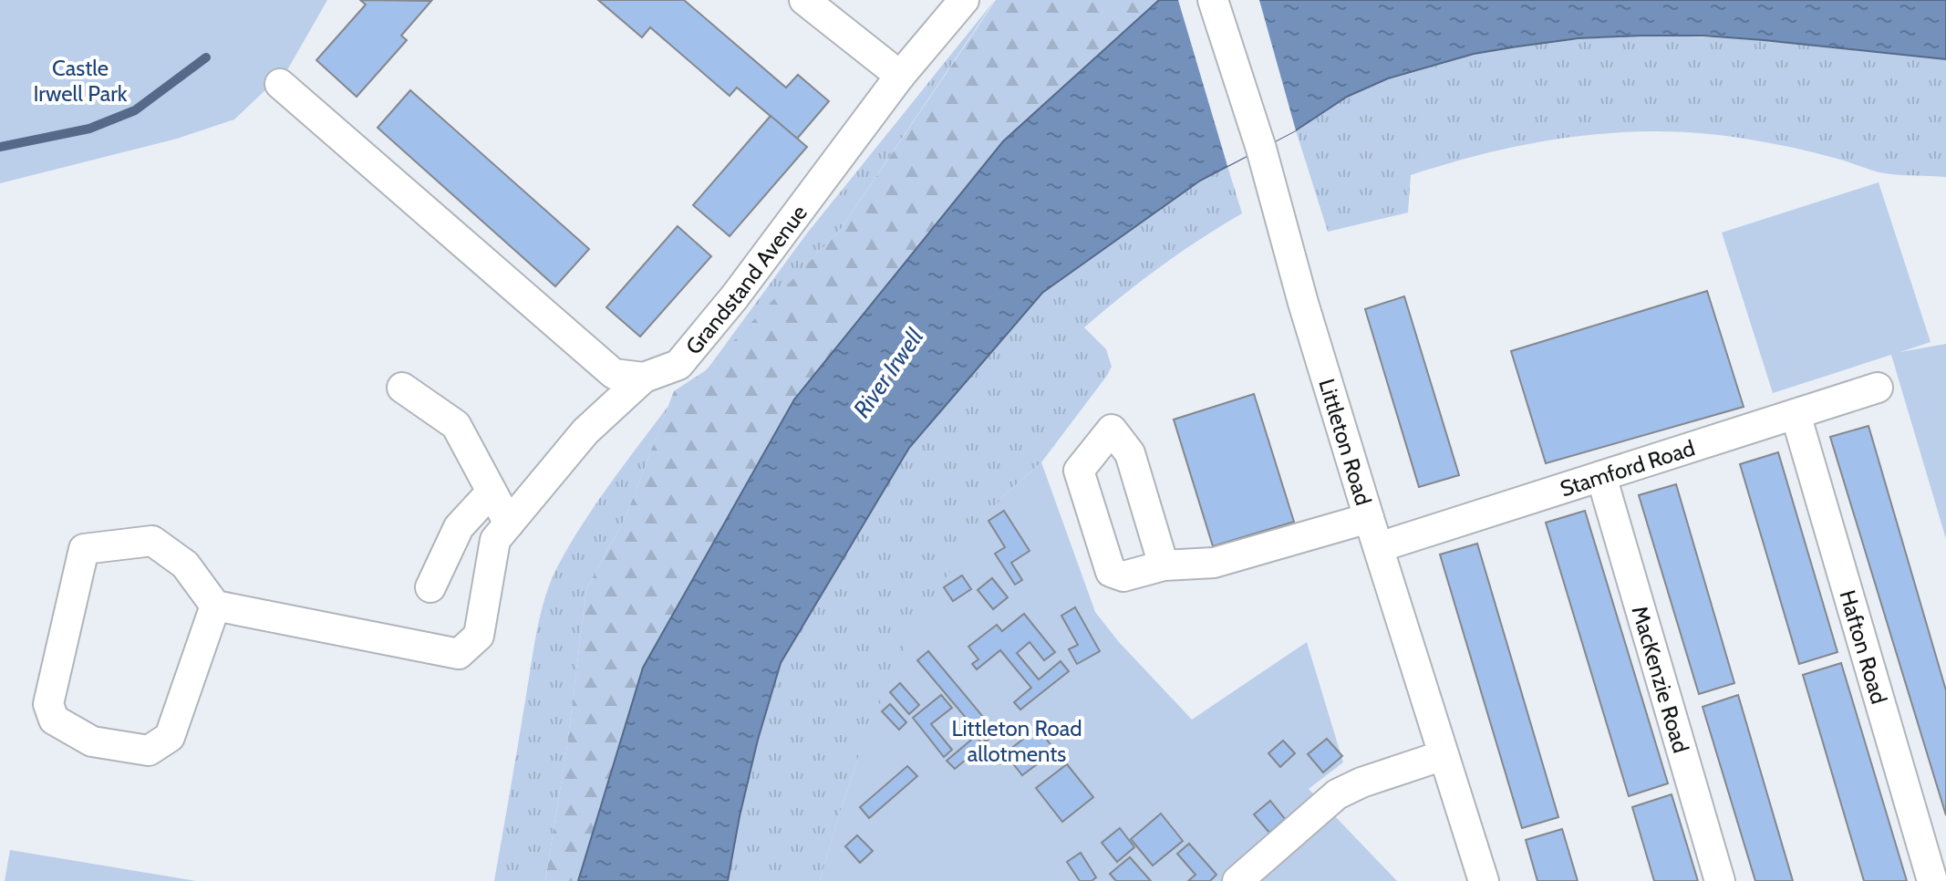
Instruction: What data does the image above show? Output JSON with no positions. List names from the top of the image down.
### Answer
{
  "streets": {
    "street": [
      "Grandstand Avenue",
      "Littleton Road",
      "Stamford Road",
      "Hafton Road",
      "MacKenzie Road"
    ]
  },
  "crossings": [
    ["Littleton Road", "Stamford Road"],
    ["Stamford Road", "Hafton Road"],
    ["Stamford Road", "MacKenzie Road"]
  ],
  "water": ["River Irwell"],
  "parks": ["Castle Irwell Park", "Littleton Road allotments"]
}
